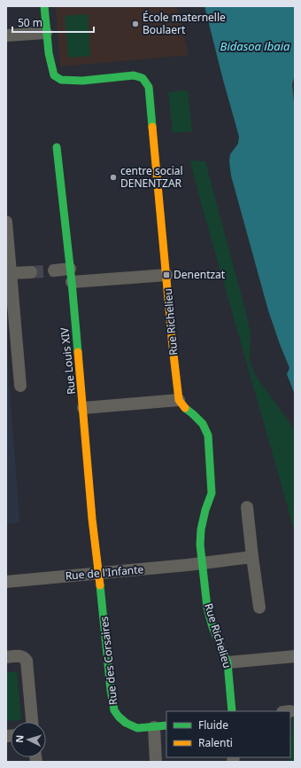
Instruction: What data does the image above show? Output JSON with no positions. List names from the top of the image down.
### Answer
{
  "streets": {
    "street": [
      "Rue Richelieu",
      "Rue Louis XIV",
      "Rue de l'Infante",
      "Rue des Corsaires"
    ]
  },
  "crossings": [
    ["Rue Richelieu", "Rue de l'Infante"],
    ["Rue Louis XIV", "Rue de l'Infante"],
    ["Rue Louis XIV", "Rue des Corsaires"],
    ["Rue de l'Infante", "Rue des Corsaires"]
  ],
  "water": ["Bidasoa ibaia"],
  "places": {
    "other": ["École maternelle Boulaert", "centre social DENENTZAR"],
    "transit": ["Denentzat"]
  },
  "legend": ["Fluide", "Ralenti"],
  "scale_bar": "50 m",
  "north": "left"
}
